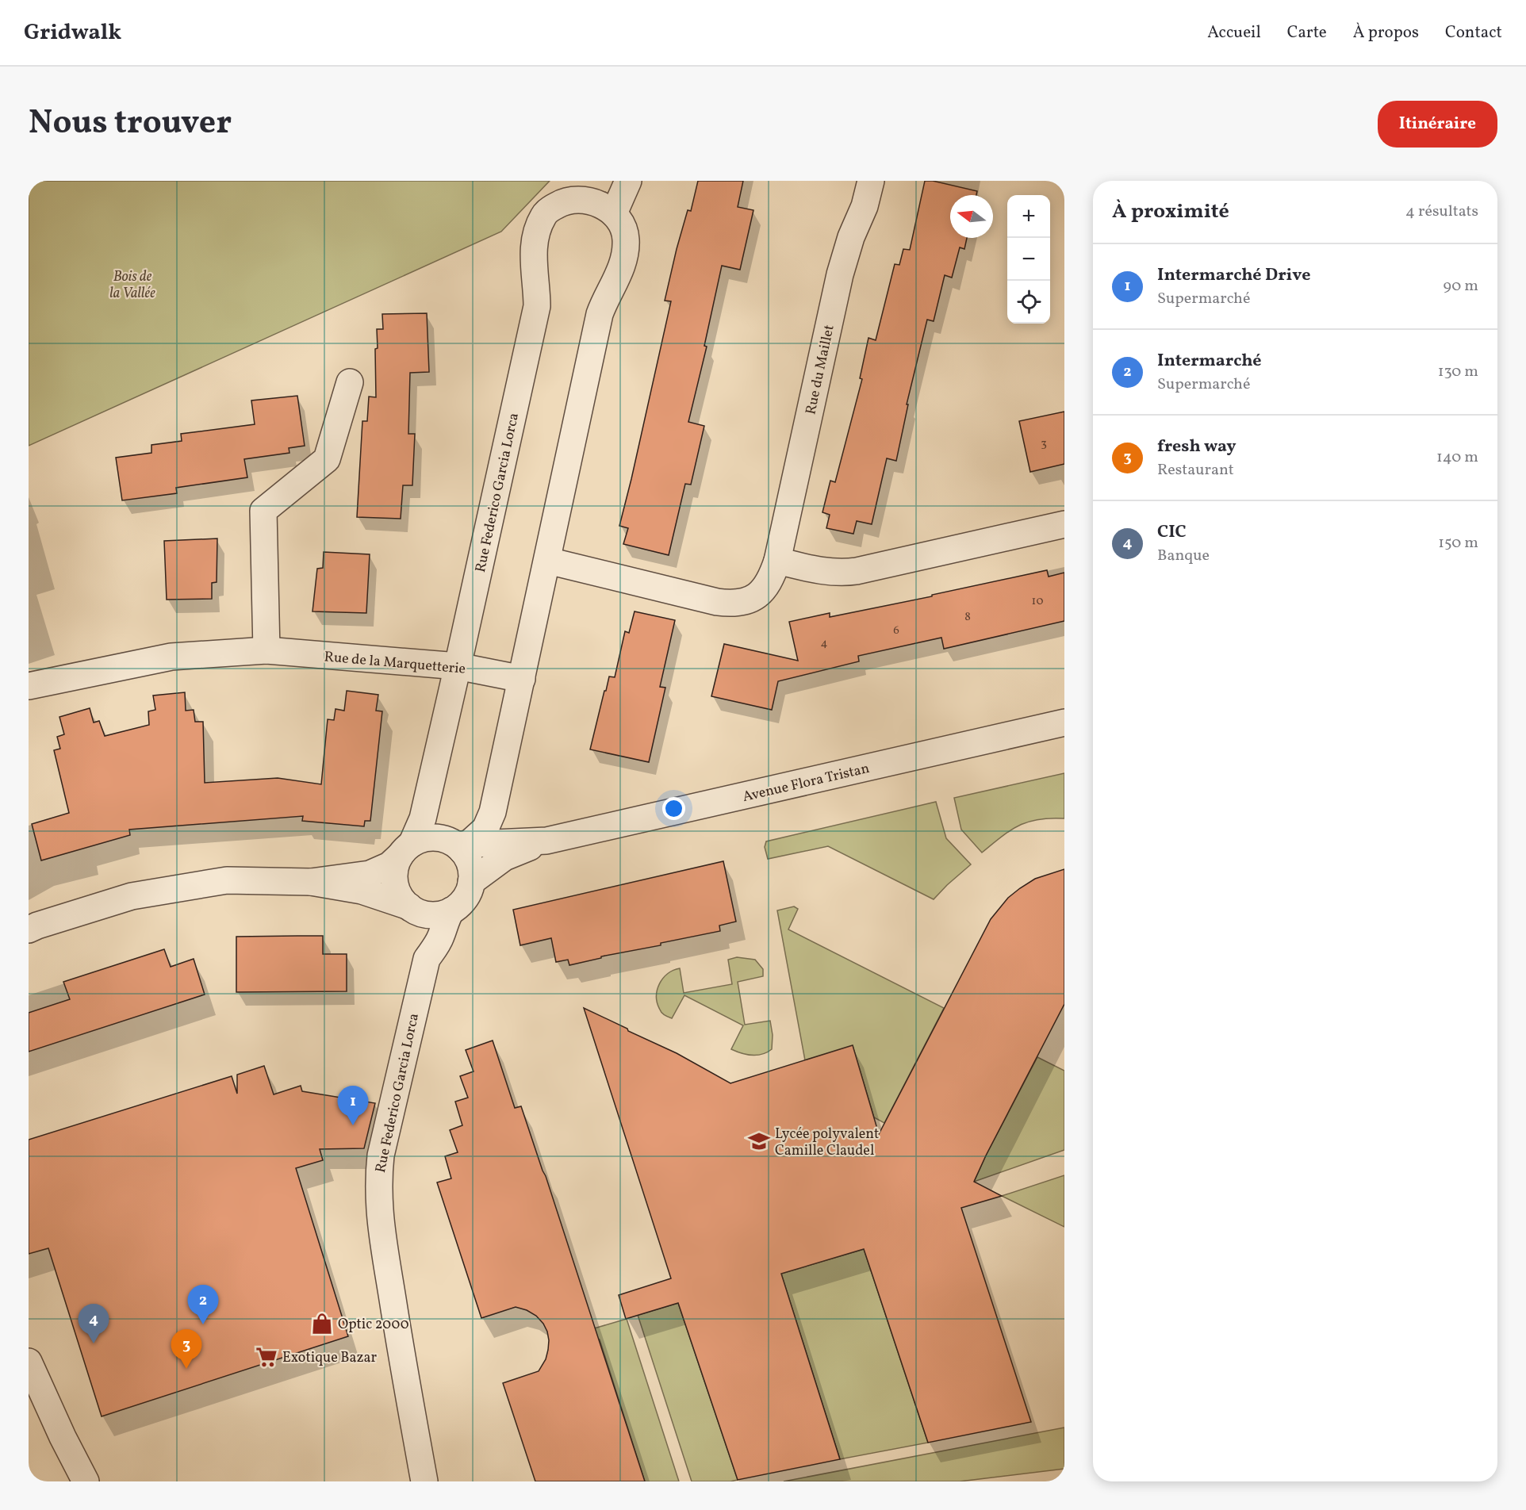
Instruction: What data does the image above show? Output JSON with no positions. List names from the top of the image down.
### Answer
{
  "streets": {
    "street": [
      "Rue du Maillet",
      "Rue Federico Garcia Lorca",
      "Rue de la Marquetterie",
      "Avenue Flora Tristan"
    ]
  },
  "crossings": [
    ["Rue Federico Garcia Lorca", "Rue de la Marquetterie"]
  ],
  "parks": ["Bois de la Vallée"],
  "places": {
    "school or university": ["Lycée polyvalent Camille Claudel"],
    "shop": ["Optic 2000"],
    "supermarket": ["Exotique Bazar"]
  },
  "house_numbers": [
    "3",
    "10",
    "8",
    "6",
    "4"
  ],
  "north": "left",
  "page": {
    "header": "Gridwalk",
    "nav": [
      "Accueil",
      "Carte",
      "À propos",
      "Contact"
    ],
    "title": "Nous trouver",
    "buttons": "Itinéraire",
    "heading": ["À proximité", "4 résultats"],
    "map_buttons": ["+", "−"],
    "list": [
      {
        "mark": "1",
        "name": "Intermarché Drive",
        "note": "Supermarché",
        "value": "90 m"
      },
      {
        "mark": "2",
        "name": "Intermarché",
        "note": "Supermarché",
        "value": "130 m"
      },
      {
        "mark": "3",
        "name": "fresh way",
        "note": "Restaurant",
        "value": "140 m"
      },
      {
        "mark": "4",
        "name": "CIC",
        "note": "Banque",
        "value": "150 m"
      }
    ],
    "pins": [
      "1",
      "2",
      "4",
      "3"
    ]
  }
}
